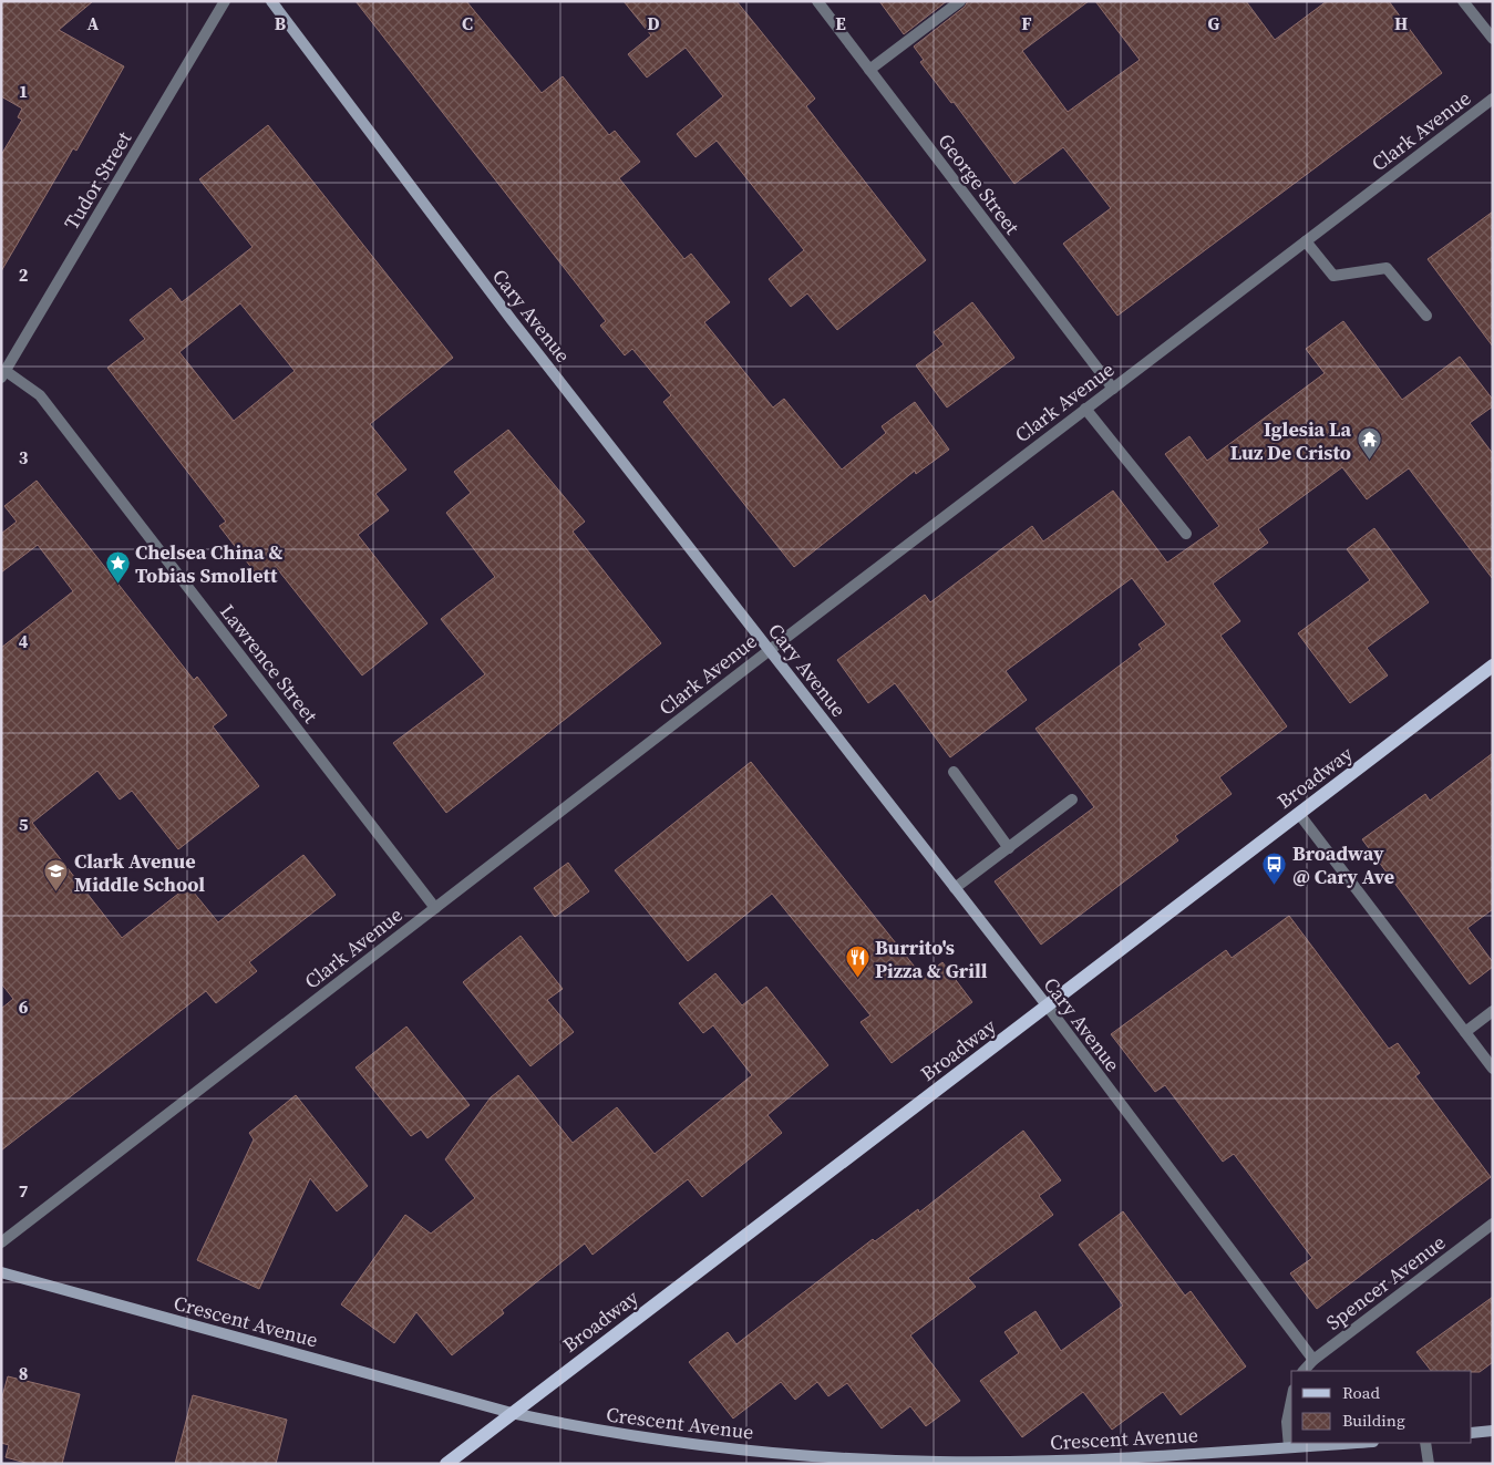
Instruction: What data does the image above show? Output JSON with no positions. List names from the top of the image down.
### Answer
{
  "streets": {
    "main road": ["Broadway"],
    "street": [
      "Clark Avenue",
      "Tudor Street",
      "George Street",
      "Cary Avenue",
      "Lawrence Street",
      "Spencer Avenue",
      "Crescent Avenue"
    ]
  },
  "crossings": [
    ["Clark Avenue", "George Street"],
    ["Clark Avenue", "Cary Avenue"],
    ["Clark Avenue", "Lawrence Street"],
    ["Tudor Street", "Lawrence Street"],
    ["Cary Avenue", "Broadway"],
    ["Cary Avenue", "Spencer Avenue"],
    ["Broadway", "Crescent Avenue"]
  ],
  "places": {
    "temple": ["Iglesia La Luz De Cristo"],
    "place": ["Chelsea China & Tobias Smollett"],
    "bus stop": ["Broadway @ Cary Ave"],
    "school or university": ["Clark Avenue Middle School"],
    "restaurant": ["Burrito's Pizza & Grill"]
  },
  "legend": ["Road", "Building"],
  "grid": {
    "columns": [
      "A",
      "B",
      "C",
      "D",
      "E",
      "F",
      "G",
      "H"
    ],
    "rows": [
      "1",
      "2",
      "3",
      "4",
      "5",
      "6",
      "7",
      "8"
    ]
  }
}
